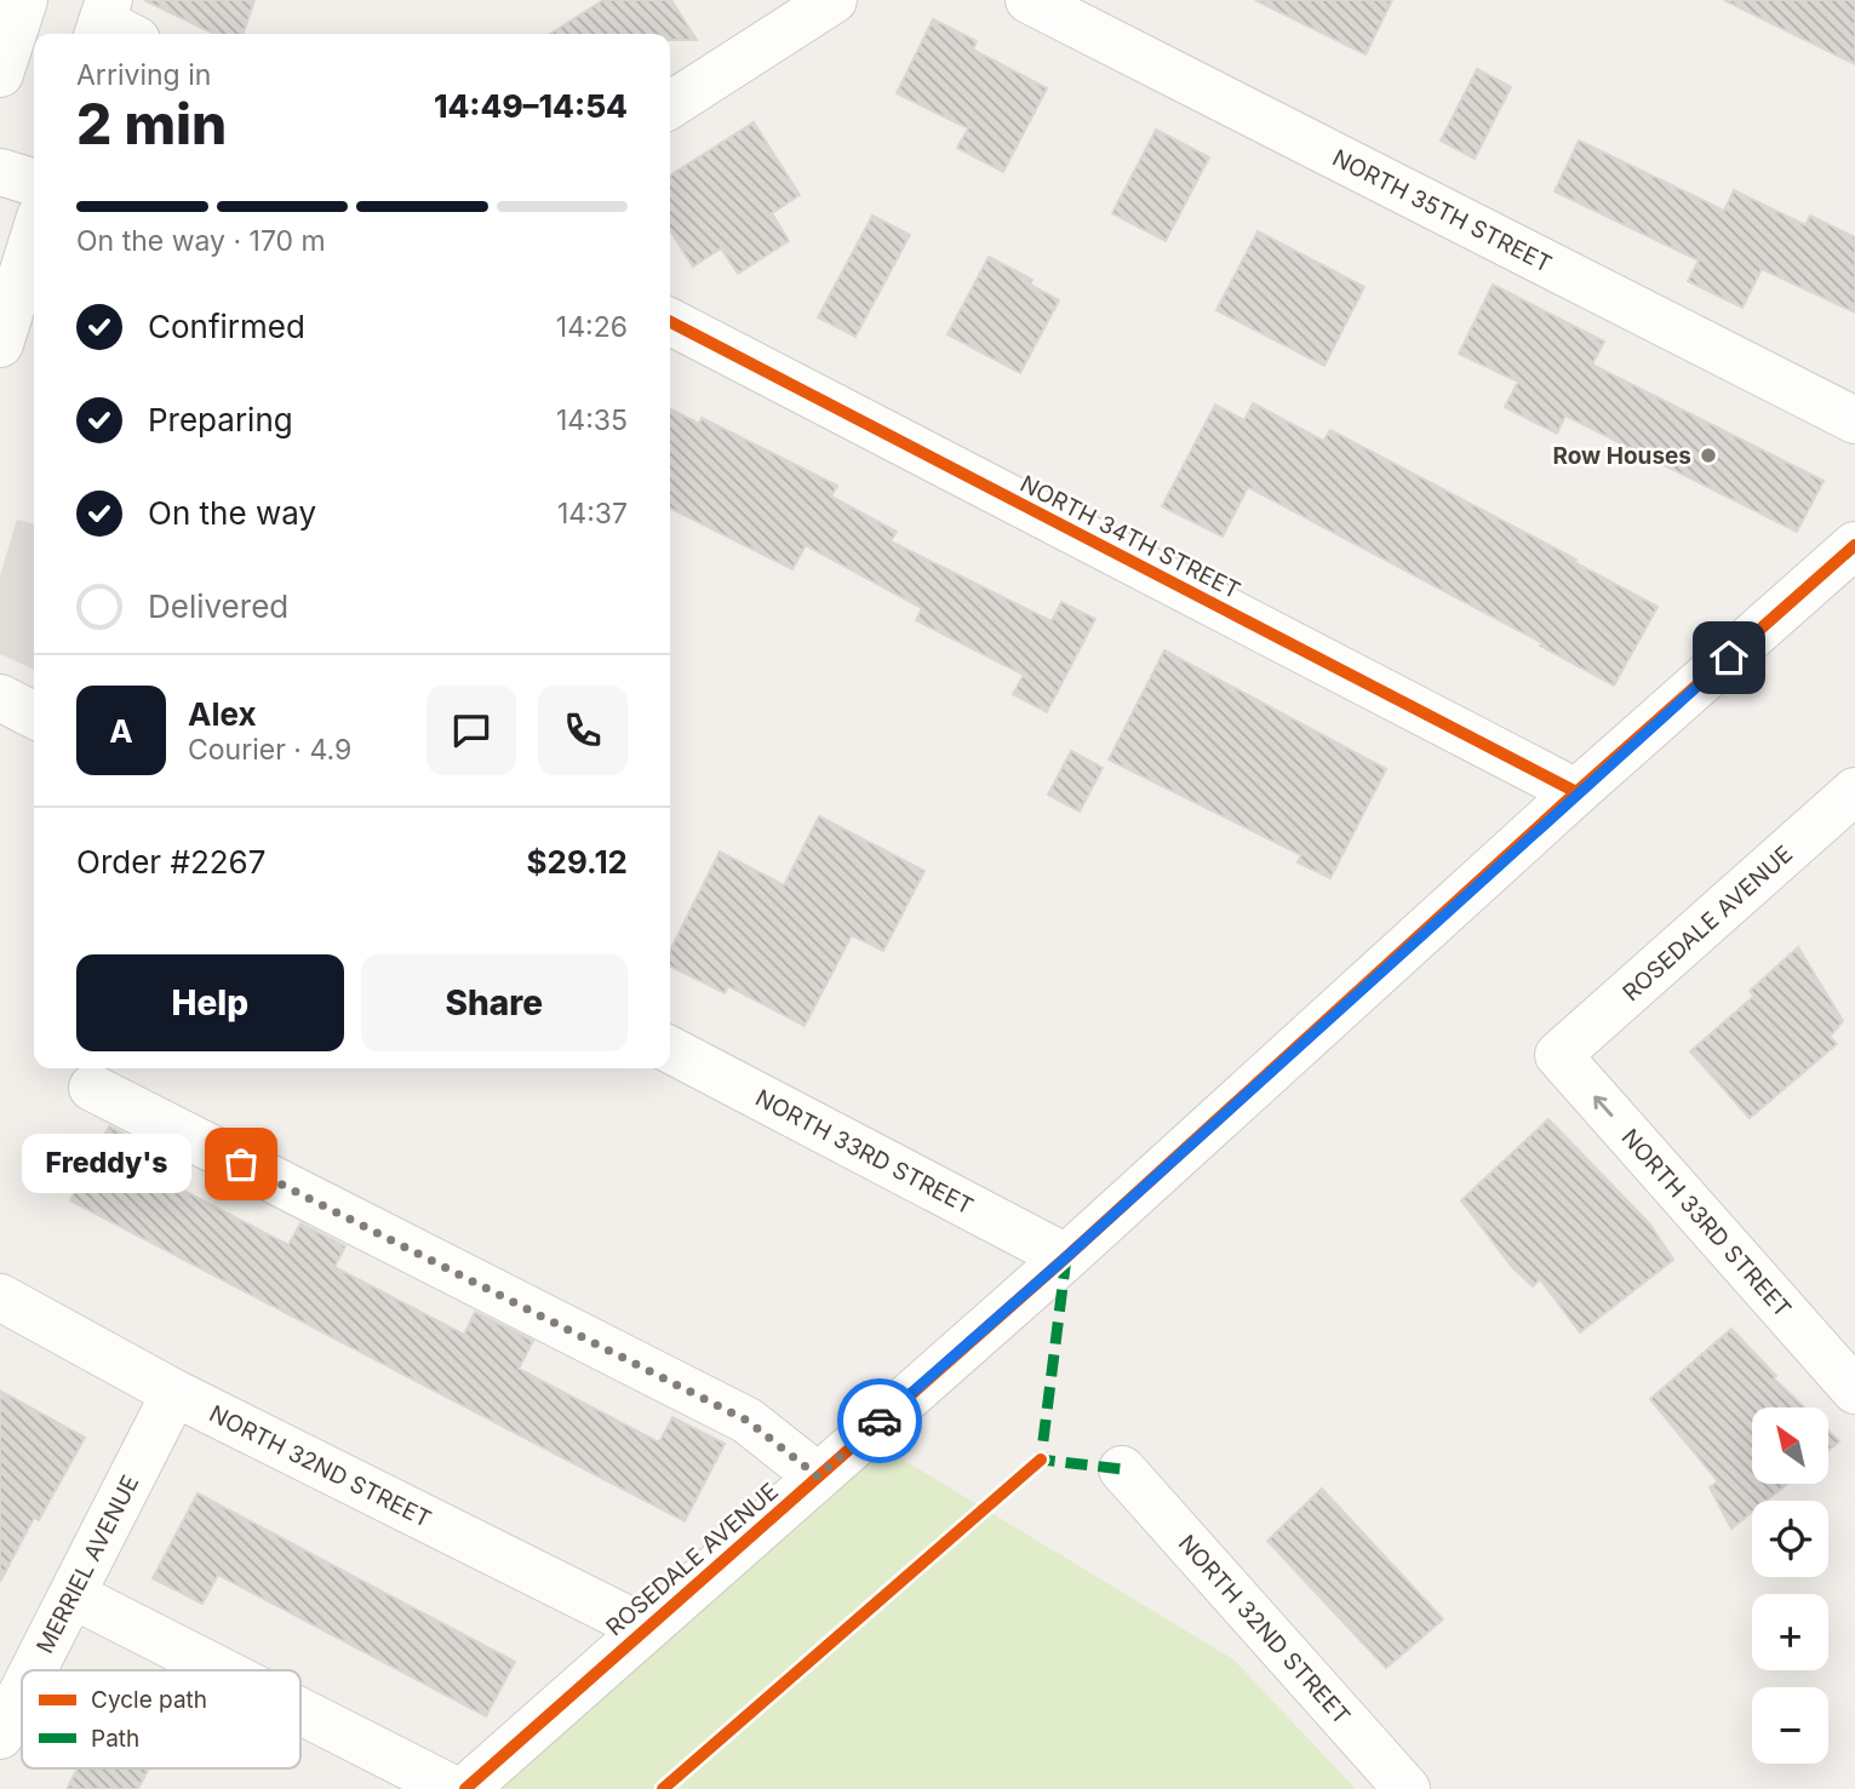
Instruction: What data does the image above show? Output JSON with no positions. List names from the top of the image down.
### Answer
{
  "streets": {
    "street": [
      "NORTH 35TH STREET",
      "NORTH 34TH STREET",
      "ROSEDALE AVENUE",
      "NORTH 33RD STREET",
      "NORTH 32ND STREET",
      "MERRIEL AVENUE"
    ]
  },
  "crossings": [
    ["NORTH 34TH STREET", "ROSEDALE AVENUE"],
    ["ROSEDALE AVENUE", "NORTH 33RD STREET"],
    ["ROSEDALE AVENUE", "NORTH 32ND STREET"],
    ["NORTH 32ND STREET", "MERRIEL AVENUE"]
  ],
  "one_way": ["NORTH 33RD STREET"],
  "places": ["Row Houses", "Freddy's"],
  "legend": ["Cycle path", "Path"],
  "north": "top left",
  "page": {
    "heading": ["2 min", "Arriving in", "14:49–14:54"],
    "panel": [
      "Alex",
      "Courier · 4.9",
      "Order #2267",
      "$29.12"
    ],
    "bar": "On the way · 170 m",
    "list": [
      ["Confirmed", "14:26"],
      ["Preparing", "14:35"],
      ["On the way", "14:37"],
      "Delivered"
    ],
    "round": "A",
    "buttons": ["Help", "Share"],
    "bubble": "Freddy's",
    "map_buttons": ["+", "−"]
  }
}
